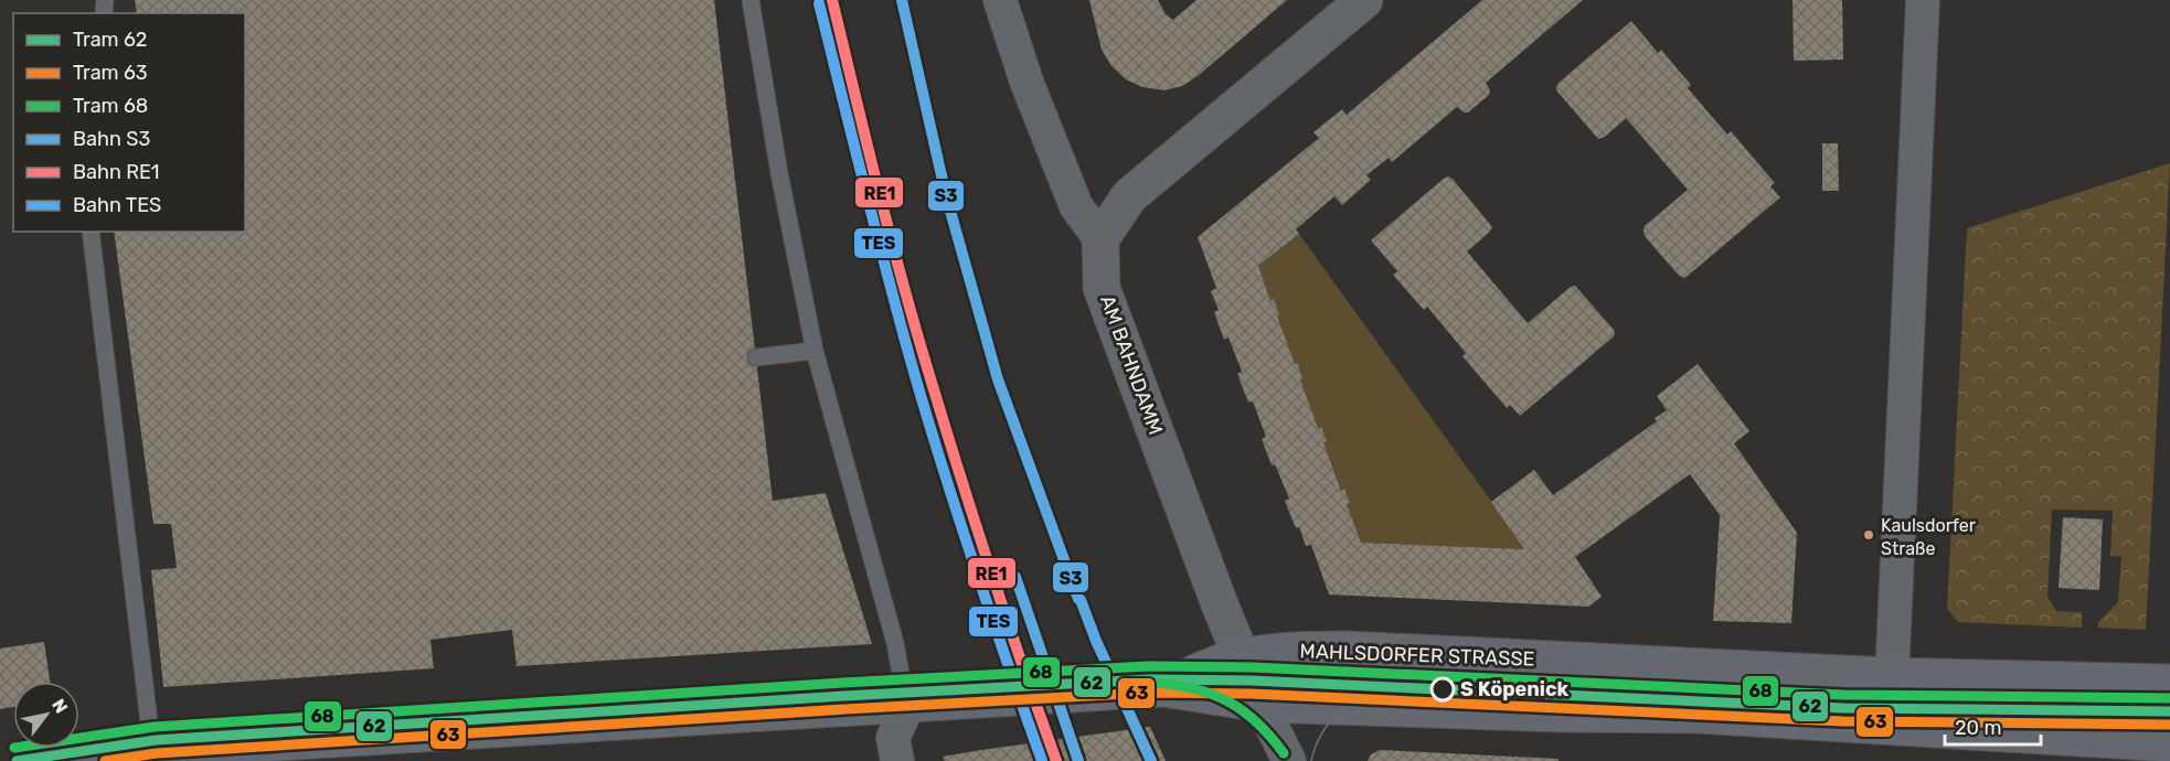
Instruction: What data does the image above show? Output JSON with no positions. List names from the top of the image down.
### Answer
{
  "streets": {
    "main road": ["MAHLSDORFER STRASSE"],
    "street": ["AM BAHNDAMM"]
  },
  "crossings": [
    ["AM BAHNDAMM", "MAHLSDORFER STRASSE"]
  ],
  "places": ["Kaulsdorfer Straße", "S Köpenick"],
  "lines": [
    "rail line S3",
    "rail line RE1",
    "rail line TES",
    "tram line 68",
    "tram line 62",
    "tram line 63"
  ],
  "legend": [
    "Tram 62",
    "Tram 63",
    "Tram 68",
    "Bahn S3",
    "Bahn RE1",
    "Bahn TES"
  ],
  "scale_bar": "20 m",
  "north": "top right"
}
